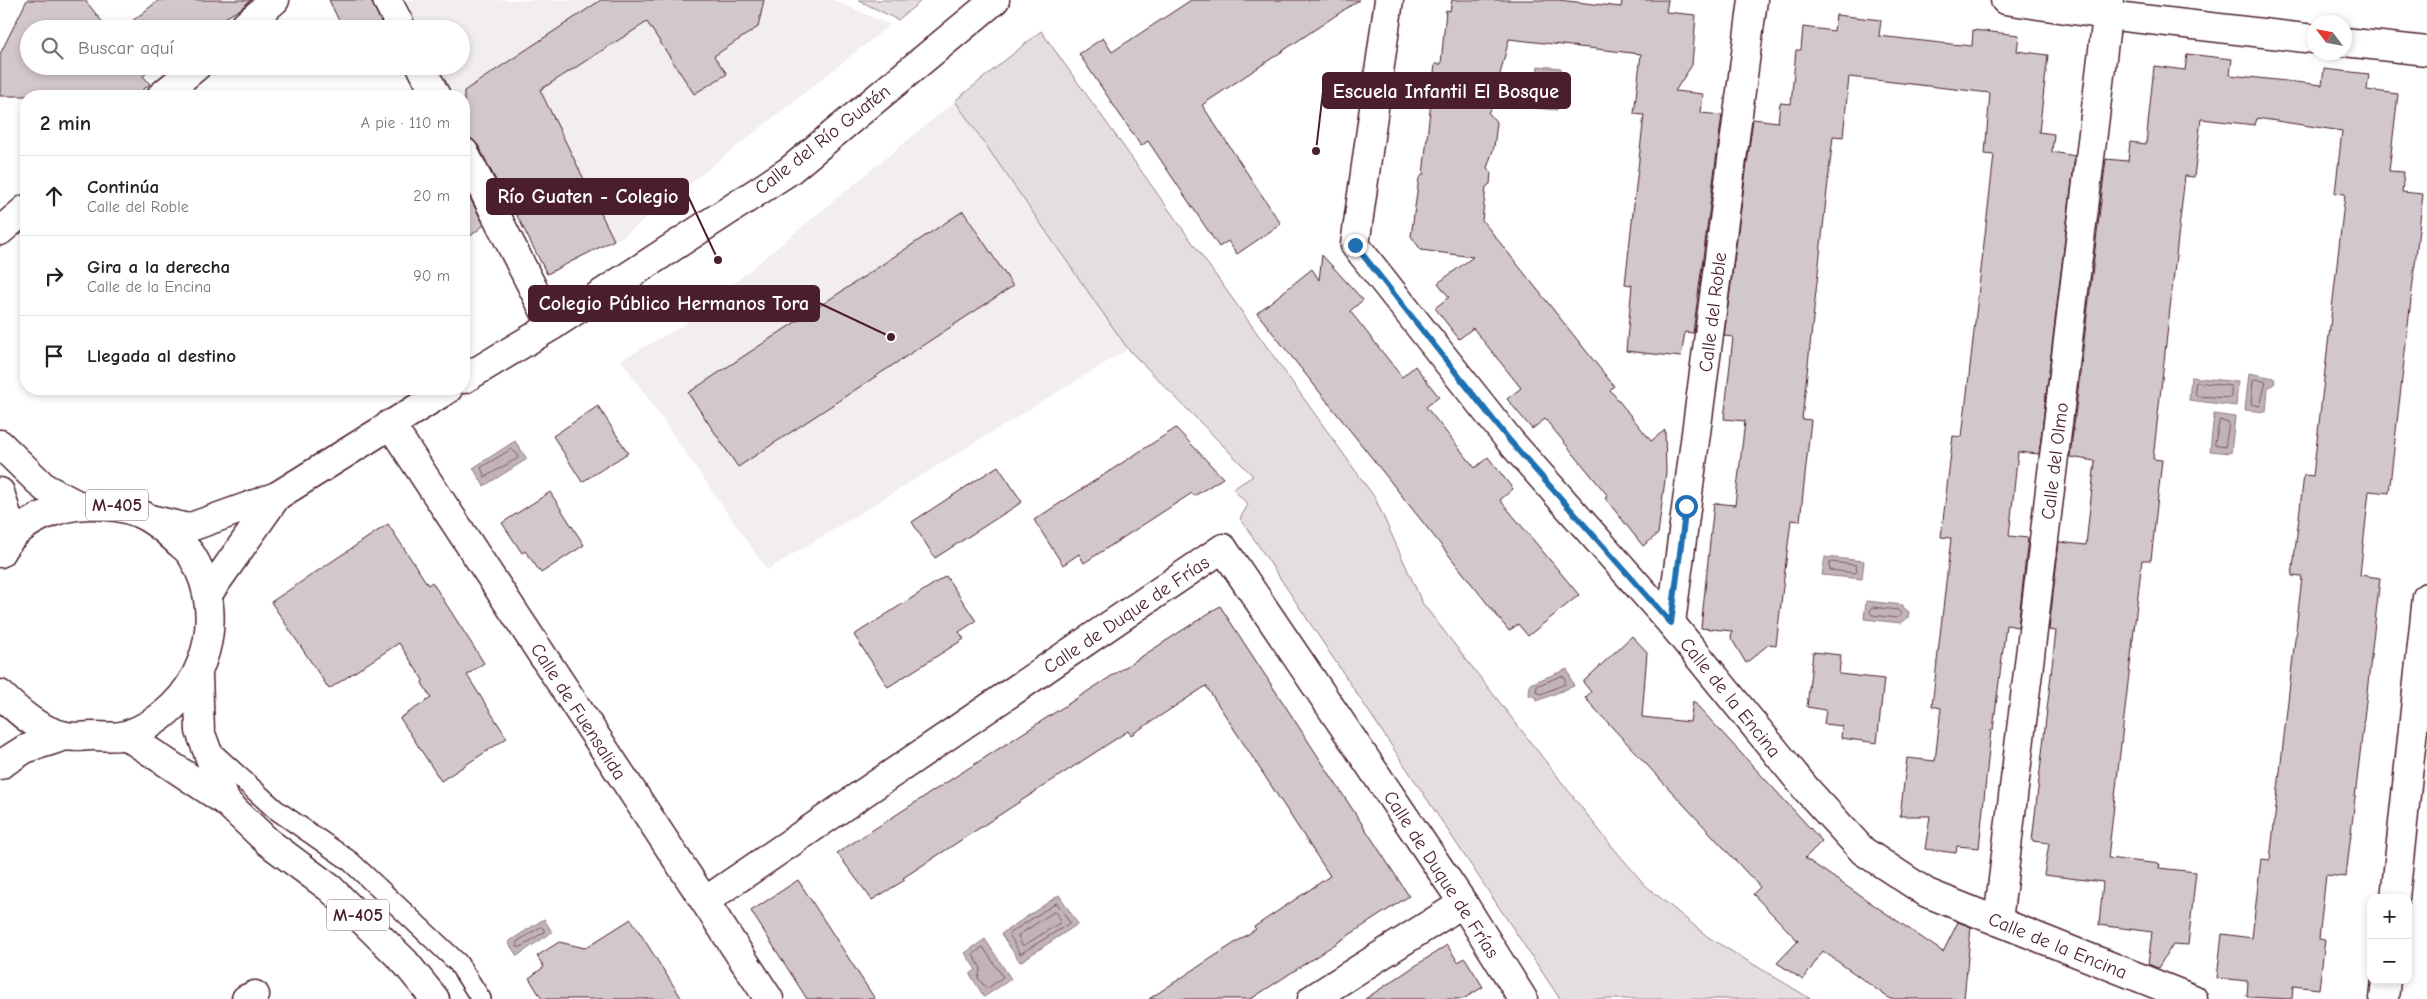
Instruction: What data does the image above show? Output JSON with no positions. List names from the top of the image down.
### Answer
{
  "streets": {
    "street": [
      "Calle del Río Guatén",
      "Calle del Roble",
      "Calle del Olmo",
      "M-405",
      "Calle de Duque de Frías",
      "Calle de la Encina",
      "Calle de Fuensalida"
    ]
  },
  "crossings": [
    ["Calle del Roble", "Calle de la Encina"],
    ["Calle del Olmo", "Calle de la Encina"],
    ["Calle de Duque de Frías", "Calle de Fuensalida"]
  ],
  "places": ["Escuela Infantil El Bosque", "Río Guaten - Colegio", "Colegio Público Hermanos Tora"],
  "north": "top left",
  "page": {
    "search": "Buscar aquí",
    "heading": ["2 min", "A pie · 110 m"],
    "list": [
      ["Continúa", "Calle del Roble", "20 m"],
      ["Gira a la derecha", "Calle de la Encina", "90 m"],
      "Llegada al destino"
    ],
    "map_buttons": ["+", "−"]
  }
}
